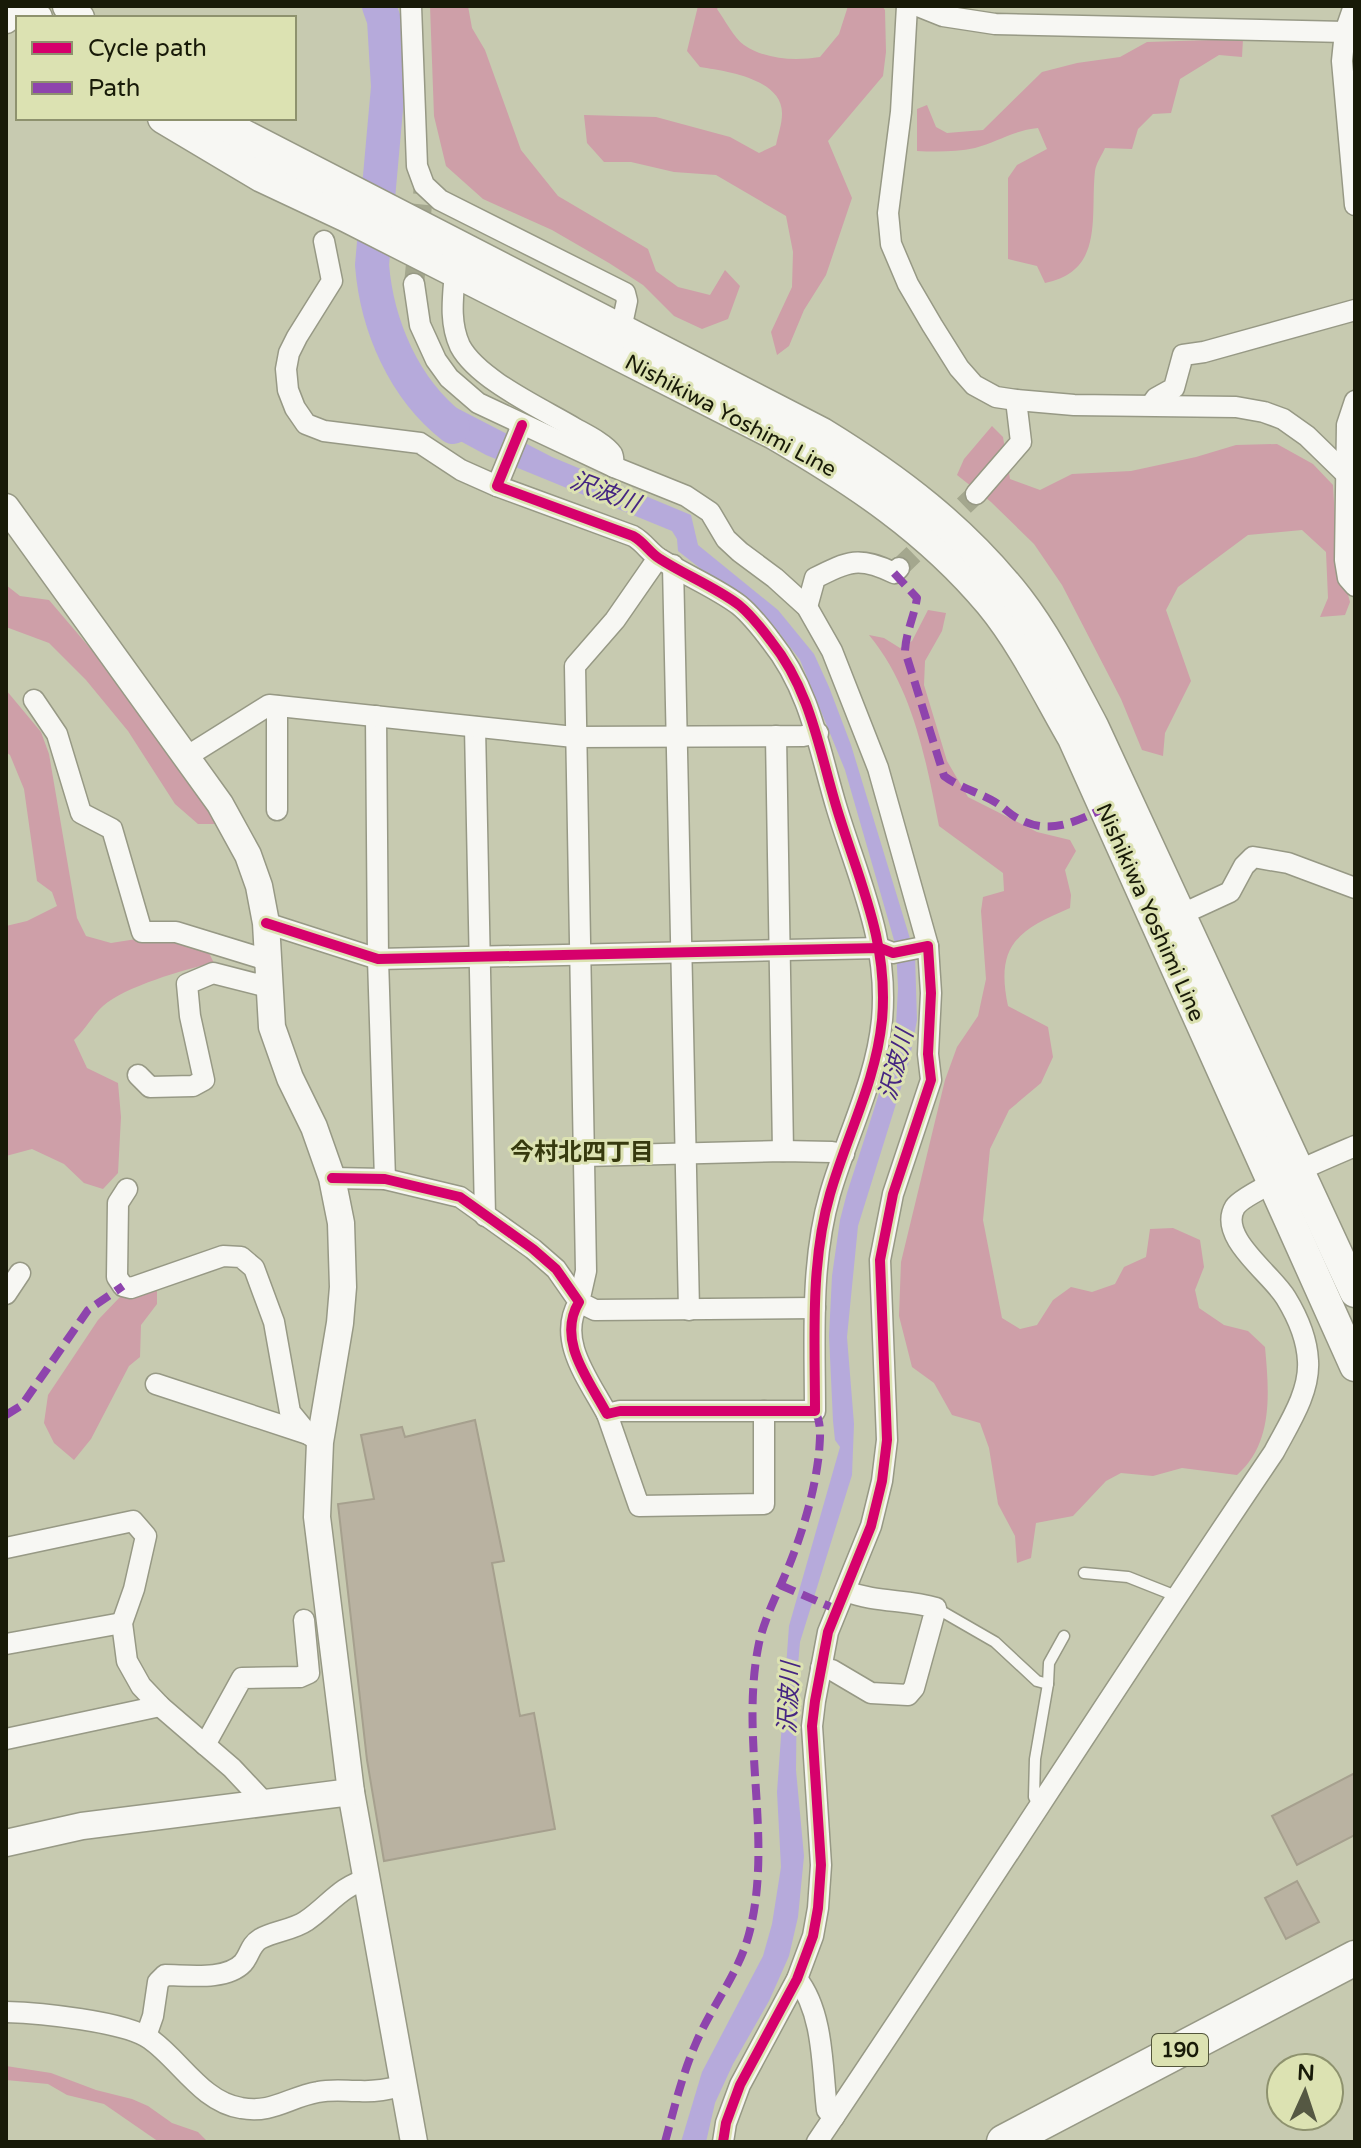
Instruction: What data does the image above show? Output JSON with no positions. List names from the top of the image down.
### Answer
{
  "streets": {
    "highway": ["190"],
    "main road": ["Nishikiwa Yoshimi Line"]
  },
  "districts": ["今村北四丁目"],
  "water": ["沢波川"],
  "legend": ["Cycle path", "Path"],
  "north": "top"
}
